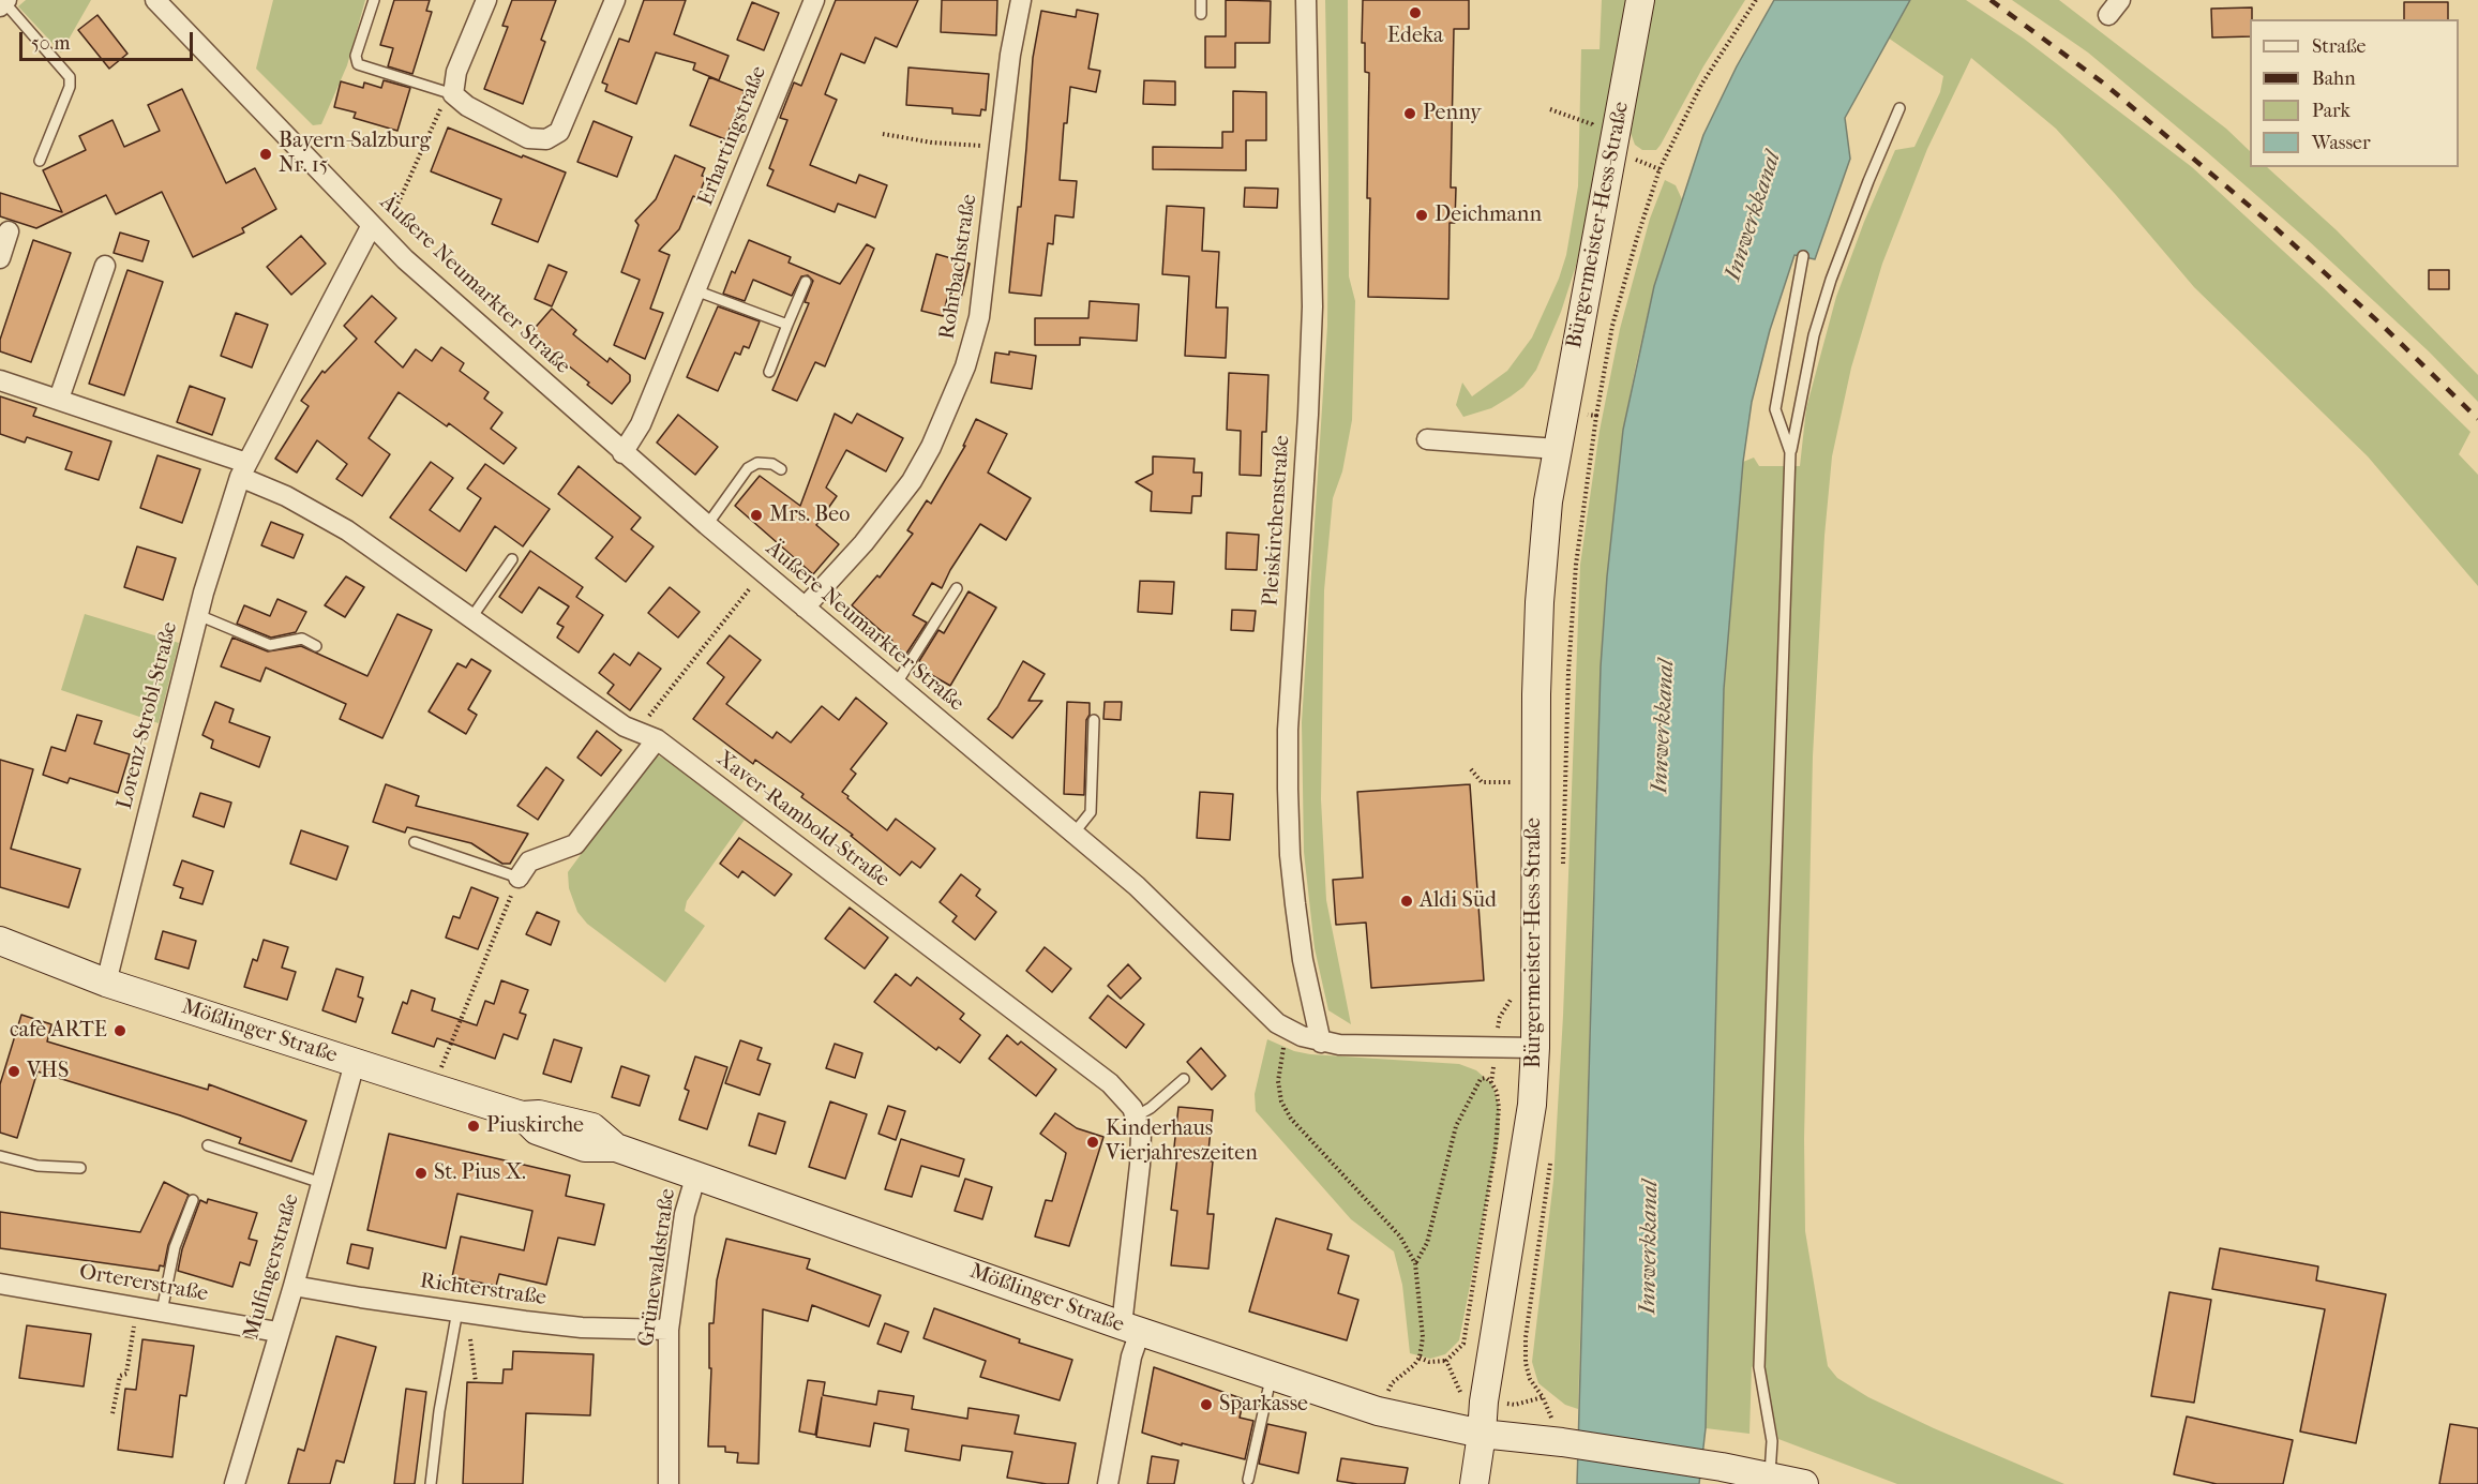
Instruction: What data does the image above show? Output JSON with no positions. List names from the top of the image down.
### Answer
{
  "streets": {
    "main road": ["Bürgermeister-Hess-Straße", "Mößlinger Straße"],
    "street": [
      "Erhartingstraße",
      "Rohrbachstraße",
      "Äußere Neumarkter Straße",
      "Pleiskirchenstraße",
      "Lorenz-Strobl-Straße",
      "Xaver-Rambold-Straße",
      "Mulfingerstraße",
      "Grünewaldstraße",
      "Ortererstraße",
      "Richterstraße"
    ]
  },
  "crossings": [
    ["Erhartingstraße", "Äußere Neumarkter Straße"],
    ["Bürgermeister-Hess-Straße", "Äußere Neumarkter Straße"],
    ["Bürgermeister-Hess-Straße", "Mößlinger Straße"],
    ["Rohrbachstraße", "Äußere Neumarkter Straße"],
    ["Äußere Neumarkter Straße", "Pleiskirchenstraße"],
    ["Äußere Neumarkter Straße", "Lorenz-Strobl-Straße"],
    ["Lorenz-Strobl-Straße", "Xaver-Rambold-Straße"],
    ["Lorenz-Strobl-Straße", "Mößlinger Straße"],
    ["Xaver-Rambold-Straße", "Mößlinger Straße"],
    ["Mößlinger Straße", "Mulfingerstraße"],
    ["Mößlinger Straße", "Grünewaldstraße"],
    ["Mulfingerstraße", "Ortererstraße"],
    ["Mulfingerstraße", "Richterstraße"],
    ["Grünewaldstraße", "Richterstraße"]
  ],
  "water": ["Innwerkkanal"],
  "places": [
    "Edeka",
    "Penny",
    "Bayern-Salzburg Nr. 15",
    "Deichmann",
    "Mrs. Beo",
    "Aldi Süd",
    "cafè ARTE",
    "VHS",
    "Piuskirche",
    "Kinderhaus Vierjahreszeiten",
    "St. Pius X.",
    "Sparkasse"
  ],
  "legend": [
    "Straße",
    "Bahn",
    "Park",
    "Wasser"
  ],
  "scale_bar": "50 m"
}
